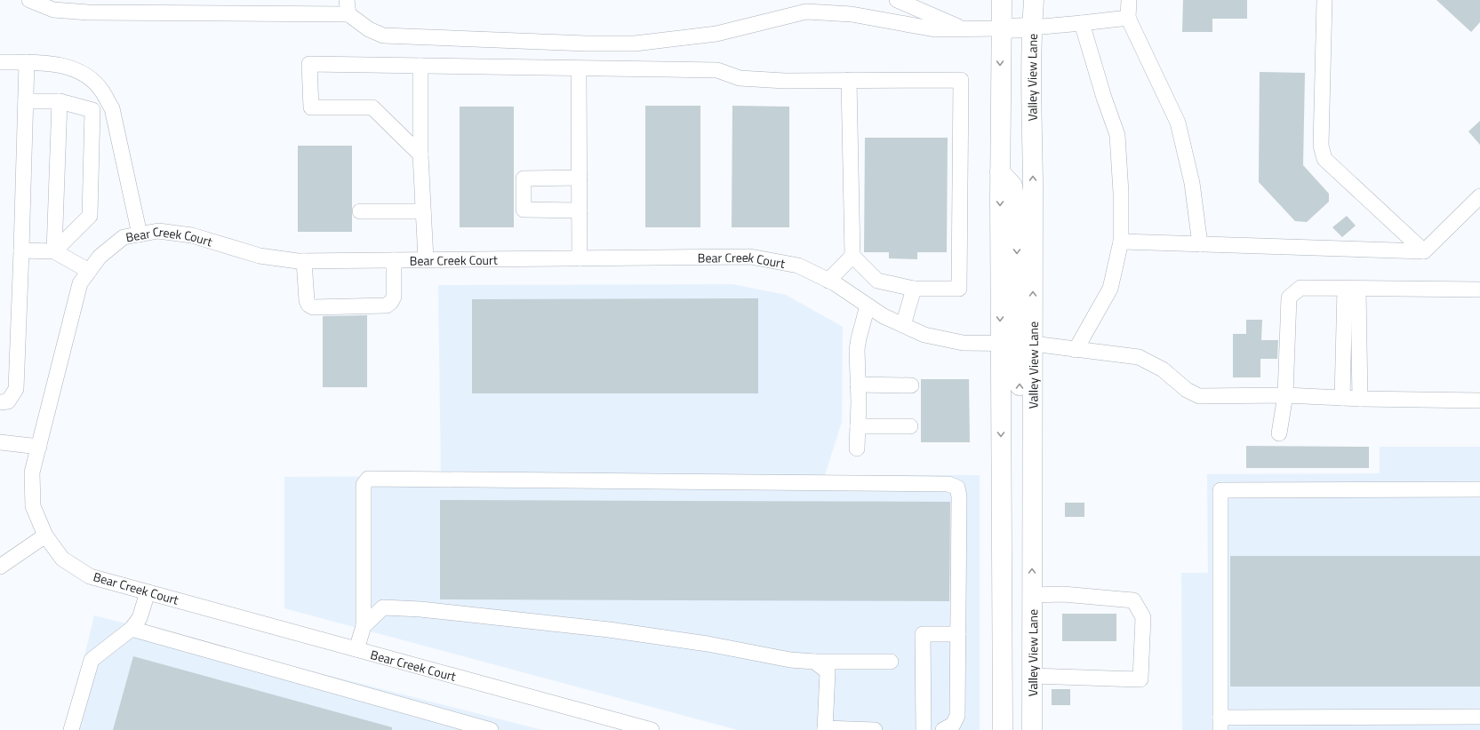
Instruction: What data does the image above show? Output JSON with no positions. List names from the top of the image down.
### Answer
{
  "streets": {
    "main road": ["Valley View Lane"],
    "street": ["Bear Creek Court"]
  },
  "crossings": [
    ["Valley View Lane", "Bear Creek Court"]
  ]
}
